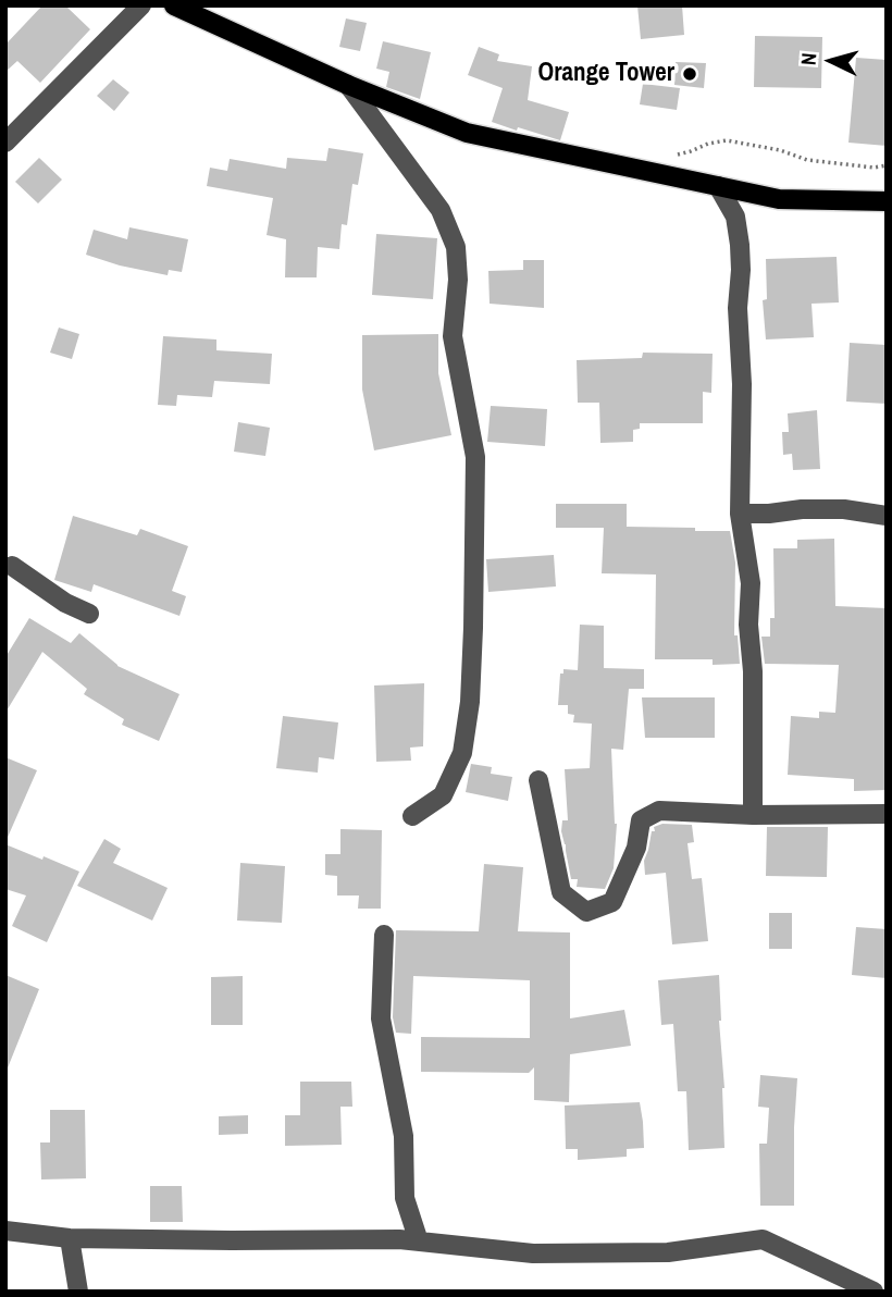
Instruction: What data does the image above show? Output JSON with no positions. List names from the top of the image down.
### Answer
{
  "places": ["Orange Tower"],
  "north": "left"
}
